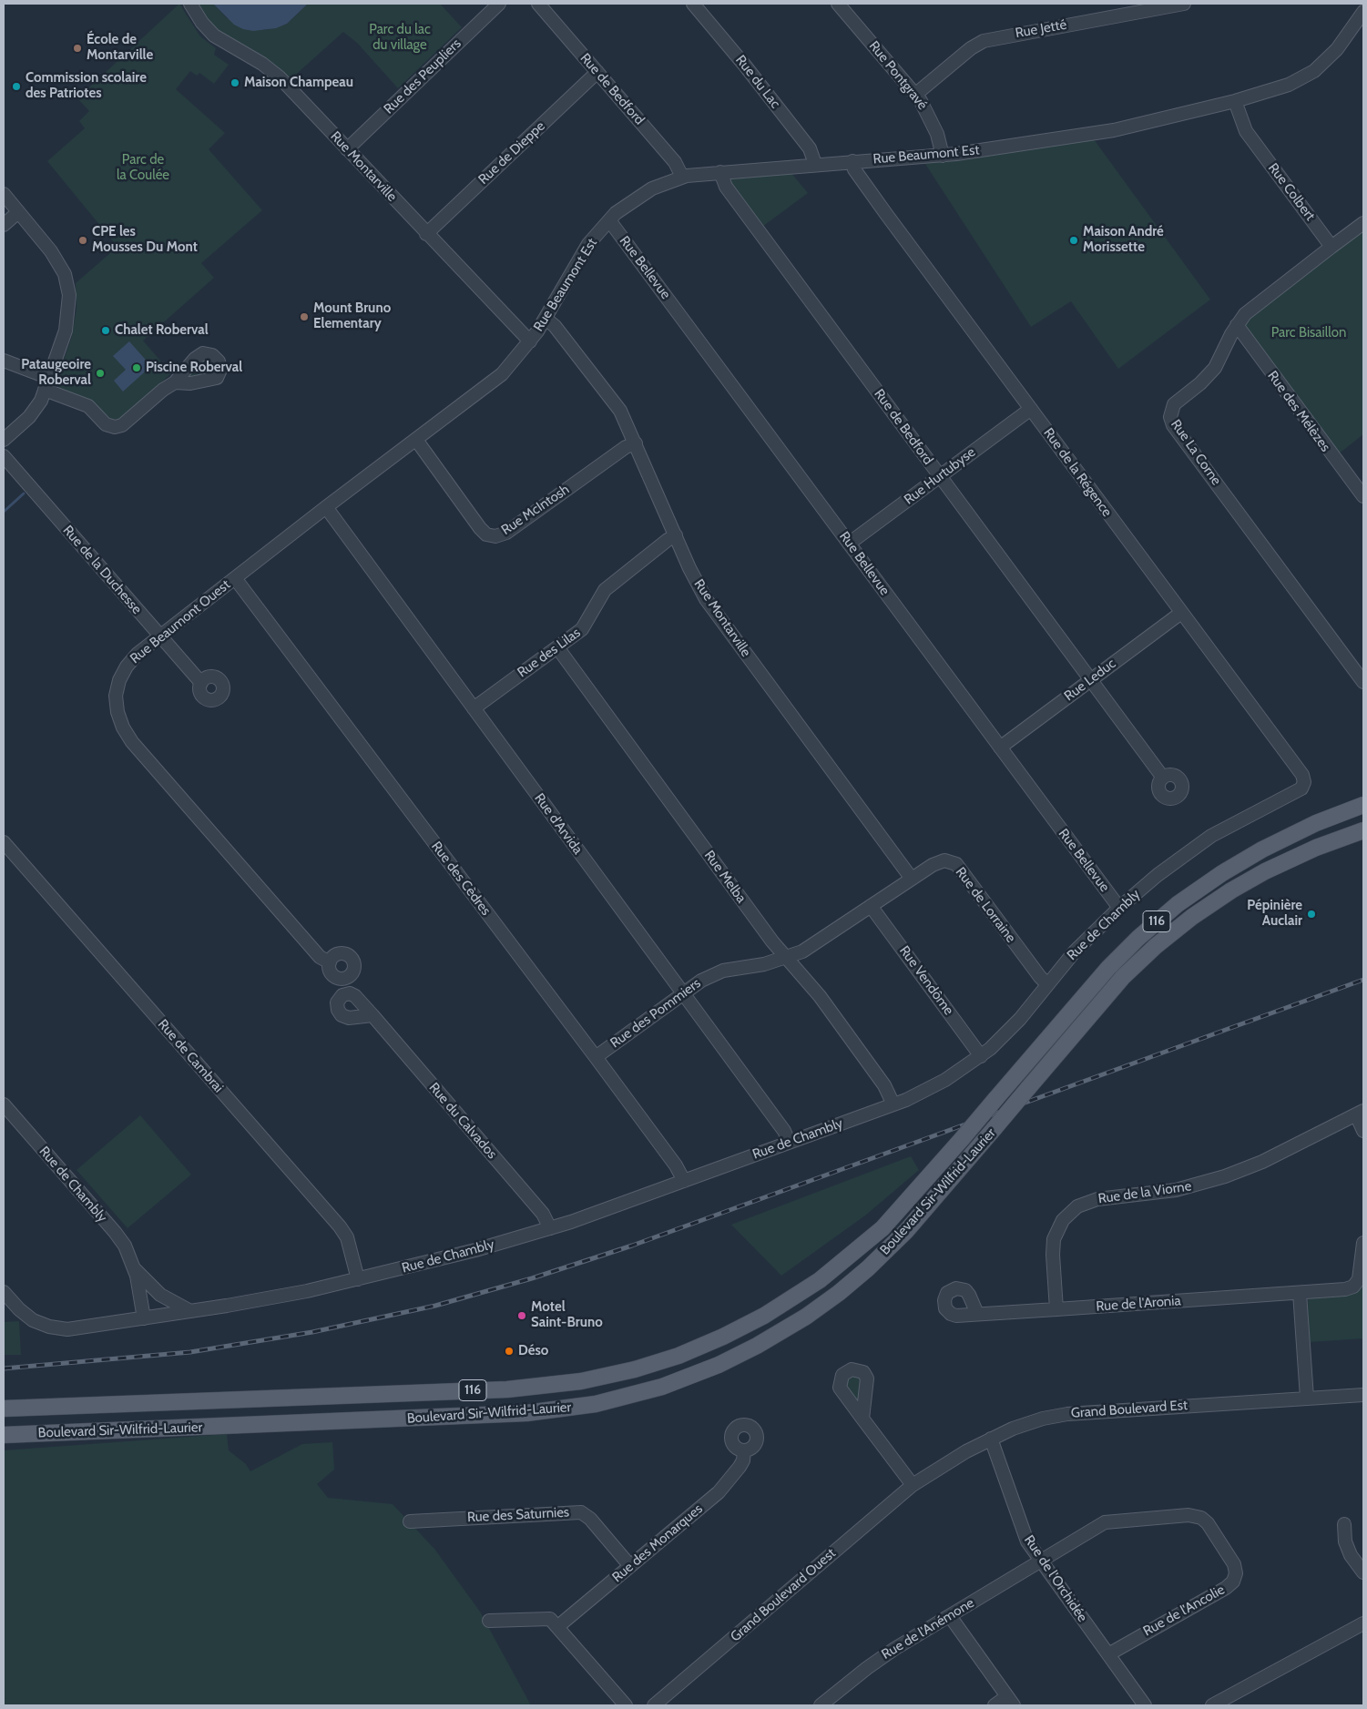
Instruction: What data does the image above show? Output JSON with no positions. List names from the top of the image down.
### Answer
{
  "streets": {
    "main road": ["116", "Boulevard Sir-Wilfrid-Laurier"],
    "street": [
      "Rue Jetté",
      "Rue Pontgravé",
      "Rue des Peupliers",
      "Rue du Lac",
      "Rue de Bedford",
      "Rue de Dieppe",
      "Rue Beaumont Est",
      "Rue Montarville",
      "Rue Colbert",
      "Rue Bellevue",
      "Rue des Mélèzes",
      "Rue La Corne",
      "Rue de la Régence",
      "Rue Hurtubyse",
      "Rue McIntosh",
      "Rue de la Duchesse",
      "Rue Beaumont Ouest",
      "Rue des Lilas",
      "Rue Leduc",
      "Rue d'Arvida",
      "Rue Melba",
      "Rue des Cèdres",
      "Rue de Lorraine",
      "Rue de Chambly",
      "Rue Vendôme",
      "Rue des Pommiers",
      "Rue de Cambrai",
      "Rue du Calvados",
      "Rue de la Viorne",
      "Rue de l'Aronia",
      "Grand Boulevard Est",
      "Rue des Saturnies",
      "Rue des Monarques",
      "Rue de l'Orchidée",
      "Grand Boulevard Ouest",
      "Rue de l'Ancolie",
      "Rue de l'Anémone"
    ]
  },
  "crossings": [
    ["Rue Jetté", "Rue Pontgravé"],
    ["Rue Pontgravé", "Rue Beaumont Est"],
    ["Rue des Peupliers", "Rue Montarville"],
    ["Rue du Lac", "Rue Beaumont Est"],
    ["Rue de Bedford", "Rue de Dieppe"],
    ["Rue de Bedford", "Rue Beaumont Est"],
    ["Rue de Bedford", "Rue Hurtubyse"],
    ["Rue de Bedford", "Rue Leduc"],
    ["Rue de Dieppe", "Rue Montarville"],
    ["Rue Beaumont Est", "Rue Montarville"],
    ["Rue Beaumont Est", "Rue Colbert"],
    ["Rue Beaumont Est", "Rue Bellevue"],
    ["Rue Beaumont Est", "Rue de la Régence"],
    ["Rue Beaumont Est", "Rue Beaumont Ouest"],
    ["Rue Montarville", "Rue McIntosh"],
    ["Rue Montarville", "Rue Beaumont Ouest"],
    ["Rue Montarville", "Rue des Lilas"],
    ["Rue Montarville", "Rue de Lorraine"],
    ["Rue Montarville", "Rue des Pommiers"],
    ["Rue Colbert", "Rue La Corne"],
    ["Rue Bellevue", "Rue Hurtubyse"],
    ["Rue Bellevue", "Rue Leduc"],
    ["Rue Bellevue", "Rue de Chambly"],
    ["Rue des Mélèzes", "Rue La Corne"],
    ["Rue de la Régence", "Rue Hurtubyse"],
    ["Rue de la Régence", "Rue Leduc"],
    ["Rue de la Régence", "Rue de Chambly"],
    ["Rue McIntosh", "Rue Beaumont Ouest"],
    ["Rue de la Duchesse", "Rue Beaumont Ouest"],
    ["Rue Beaumont Ouest", "Rue d'Arvida"],
    ["Rue Beaumont Ouest", "Rue des Cèdres"],
    ["Rue des Lilas", "Rue d'Arvida"],
    ["Rue des Lilas", "Rue Melba"],
    ["Rue d'Arvida", "Rue de Chambly"],
    ["Rue d'Arvida", "Rue des Pommiers"],
    ["Rue Melba", "Rue de Chambly"],
    ["Rue Melba", "Rue des Pommiers"],
    ["Rue des Cèdres", "Rue de Chambly"],
    ["Rue des Cèdres", "Rue des Pommiers"],
    ["Rue de Lorraine", "Rue de Chambly"],
    ["Rue de Lorraine", "Rue des Pommiers"],
    ["Rue de Chambly", "Rue Vendôme"],
    ["Rue de Chambly", "Rue de Cambrai"],
    ["Rue de Chambly", "Rue du Calvados"],
    ["Rue Vendôme", "Rue des Pommiers"],
    ["Rue de la Viorne", "Rue de l'Aronia"],
    ["Grand Boulevard Est", "Rue de l'Orchidée"],
    ["Grand Boulevard Est", "Grand Boulevard Ouest"],
    ["Rue des Saturnies", "Rue des Monarques"],
    ["Rue de l'Orchidée", "Rue de l'Ancolie"],
    ["Rue de l'Orchidée", "Rue de l'Anémone"],
    ["Rue de l'Ancolie", "Rue de l'Anémone"]
  ],
  "parks": ["Parc du lac du village", "Parc de la Coulée", "Parc Bisaillon"],
  "places": [
    "École de Montarville",
    "Maison Champeau",
    "Commission scolaire des Patriotes",
    "CPE les Mousses Du Mont",
    "Maison André Morissette",
    "Mount Bruno Elementary",
    "Chalet Roberval",
    "Piscine Roberval",
    "Pataugeoire Roberval",
    "Pépinière Auclair",
    "Motel Saint-Bruno",
    "Déso"
  ]
}
